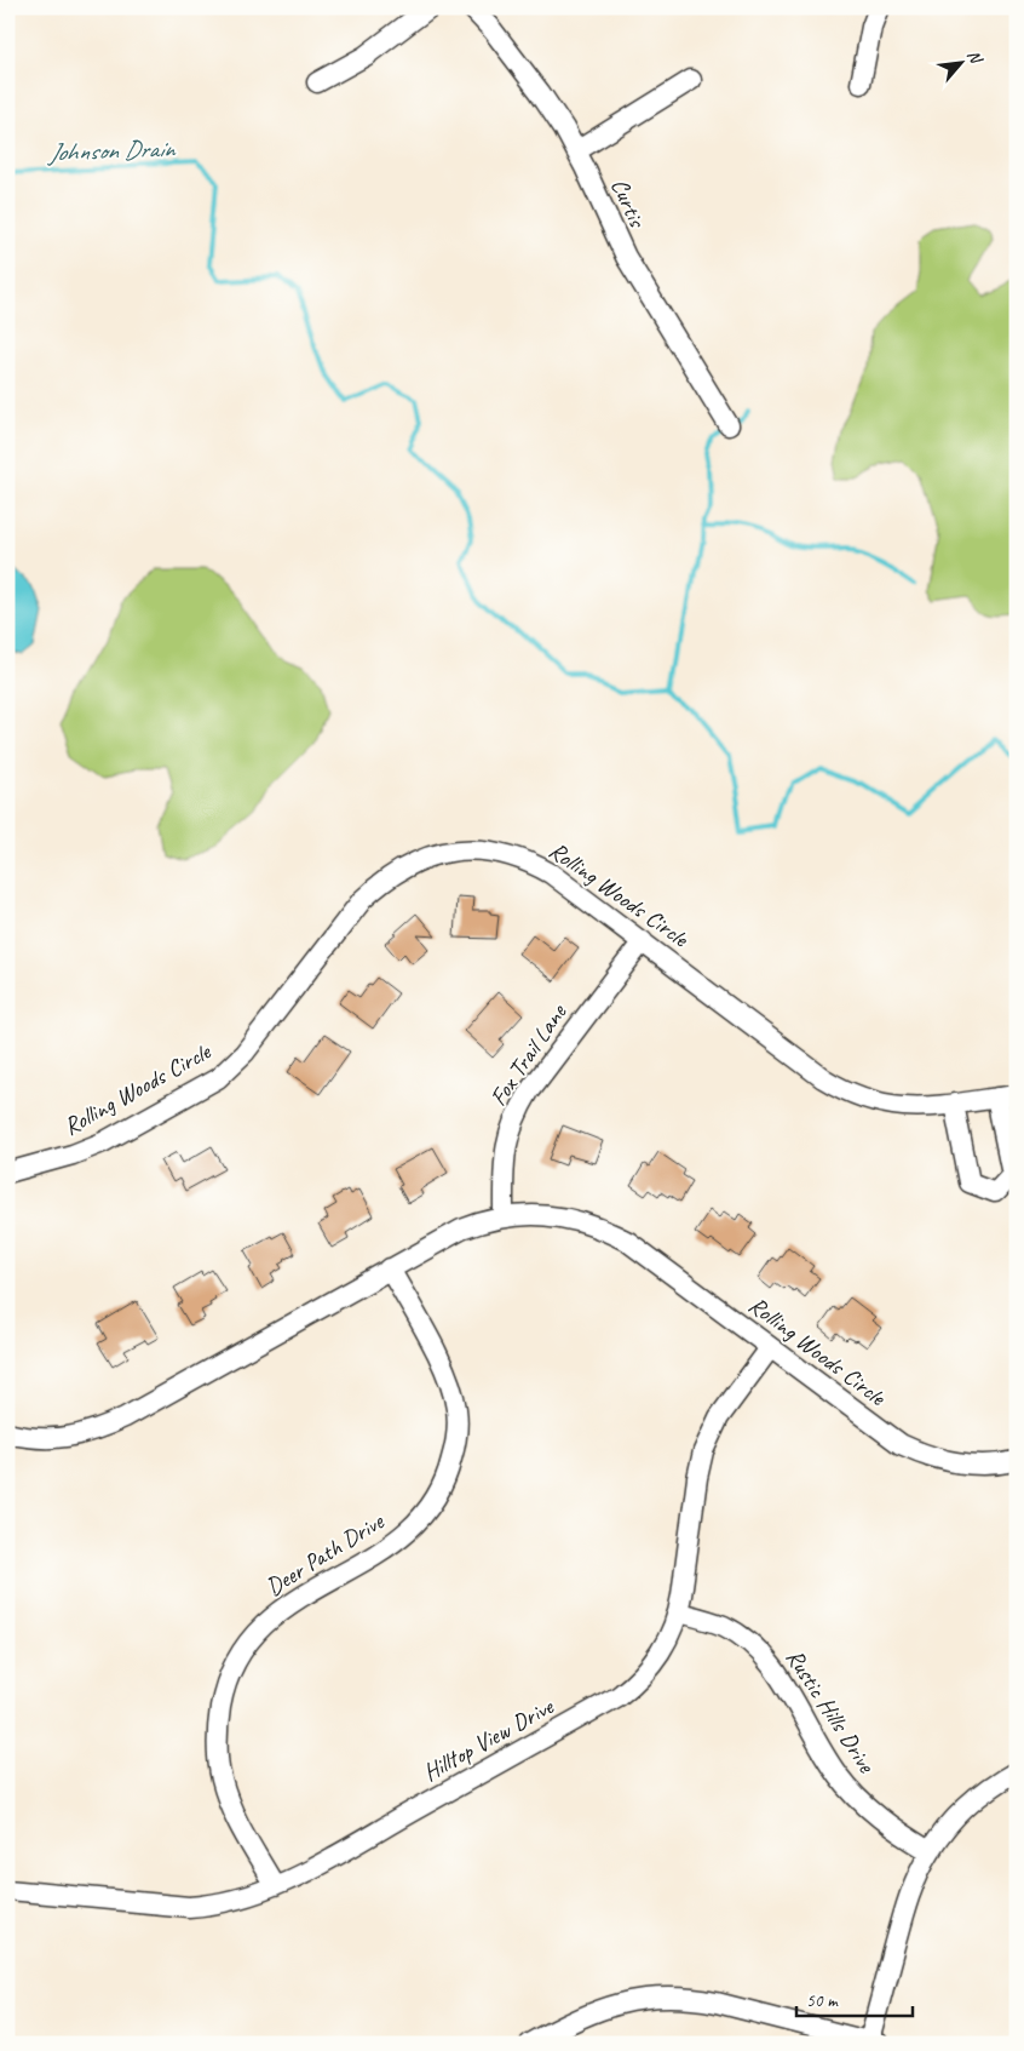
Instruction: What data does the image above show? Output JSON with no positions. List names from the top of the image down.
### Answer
{
  "streets": {
    "street": [
      "Curtis",
      "Rolling Woods Circle",
      "Fox Trail Lane",
      "Deer Path Drive",
      "Rustic Hills Drive",
      "Hilltop View Drive"
    ]
  },
  "crossings": [
    ["Rolling Woods Circle", "Fox Trail Lane"],
    ["Rolling Woods Circle", "Deer Path Drive"],
    ["Rolling Woods Circle", "Hilltop View Drive"],
    ["Deer Path Drive", "Hilltop View Drive"],
    ["Rustic Hills Drive", "Hilltop View Drive"]
  ],
  "water": ["Johnson Drain"],
  "scale_bar": "50 m",
  "north": "top right"
}
